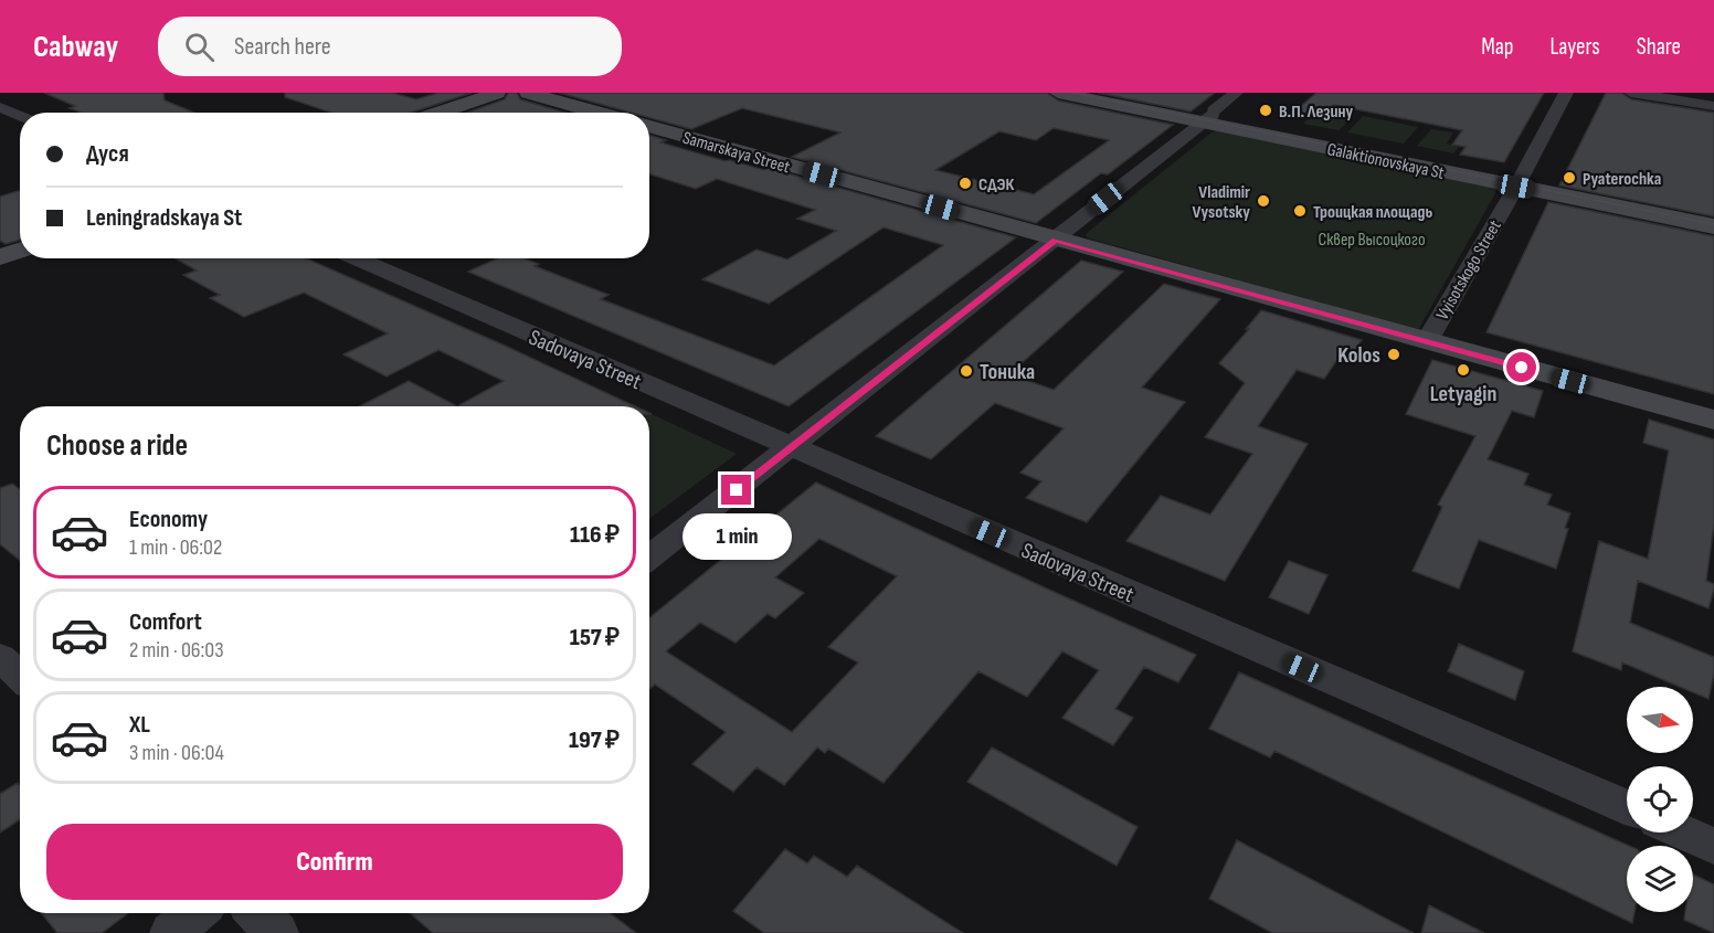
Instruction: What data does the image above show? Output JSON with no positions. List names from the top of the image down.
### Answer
{
  "streets": {
    "main road": ["Samarskaya Street", "Galaktionovskaya St"],
    "street": ["Vyisotskogo Street", "Sadovaya Street"]
  },
  "crossings": [
    ["Samarskaya Street", "Vyisotskogo Street"],
    ["Galaktionovskaya St", "Vyisotskogo Street"]
  ],
  "parks": ["Сквер Высоцкого"],
  "places": [
    "В.П. Лезину",
    "Pyaterochka",
    "СДЭК",
    "Vladimir Vysotsky",
    "Троицкая площадь",
    "Kolos",
    "Letyagin",
    "Тоника"
  ],
  "north": "right",
  "page": {
    "header": "Cabway",
    "search": "Search here",
    "nav": ["Map", "Layers", "Share"],
    "banner": ["Дуся", "Leningradskaya St"],
    "heading": "Choose a ride",
    "list": [
      {
        "name": "Economy",
        "note": "1 min · 06:02",
        "value": "116 ₽"
      },
      {
        "name": "Comfort",
        "note": "2 min · 06:03",
        "value": "157 ₽"
      },
      {
        "name": "XL",
        "note": "3 min · 06:04",
        "value": "197 ₽"
      }
    ],
    "bubble": "1 min",
    "buttons": "Confirm"
  }
}
